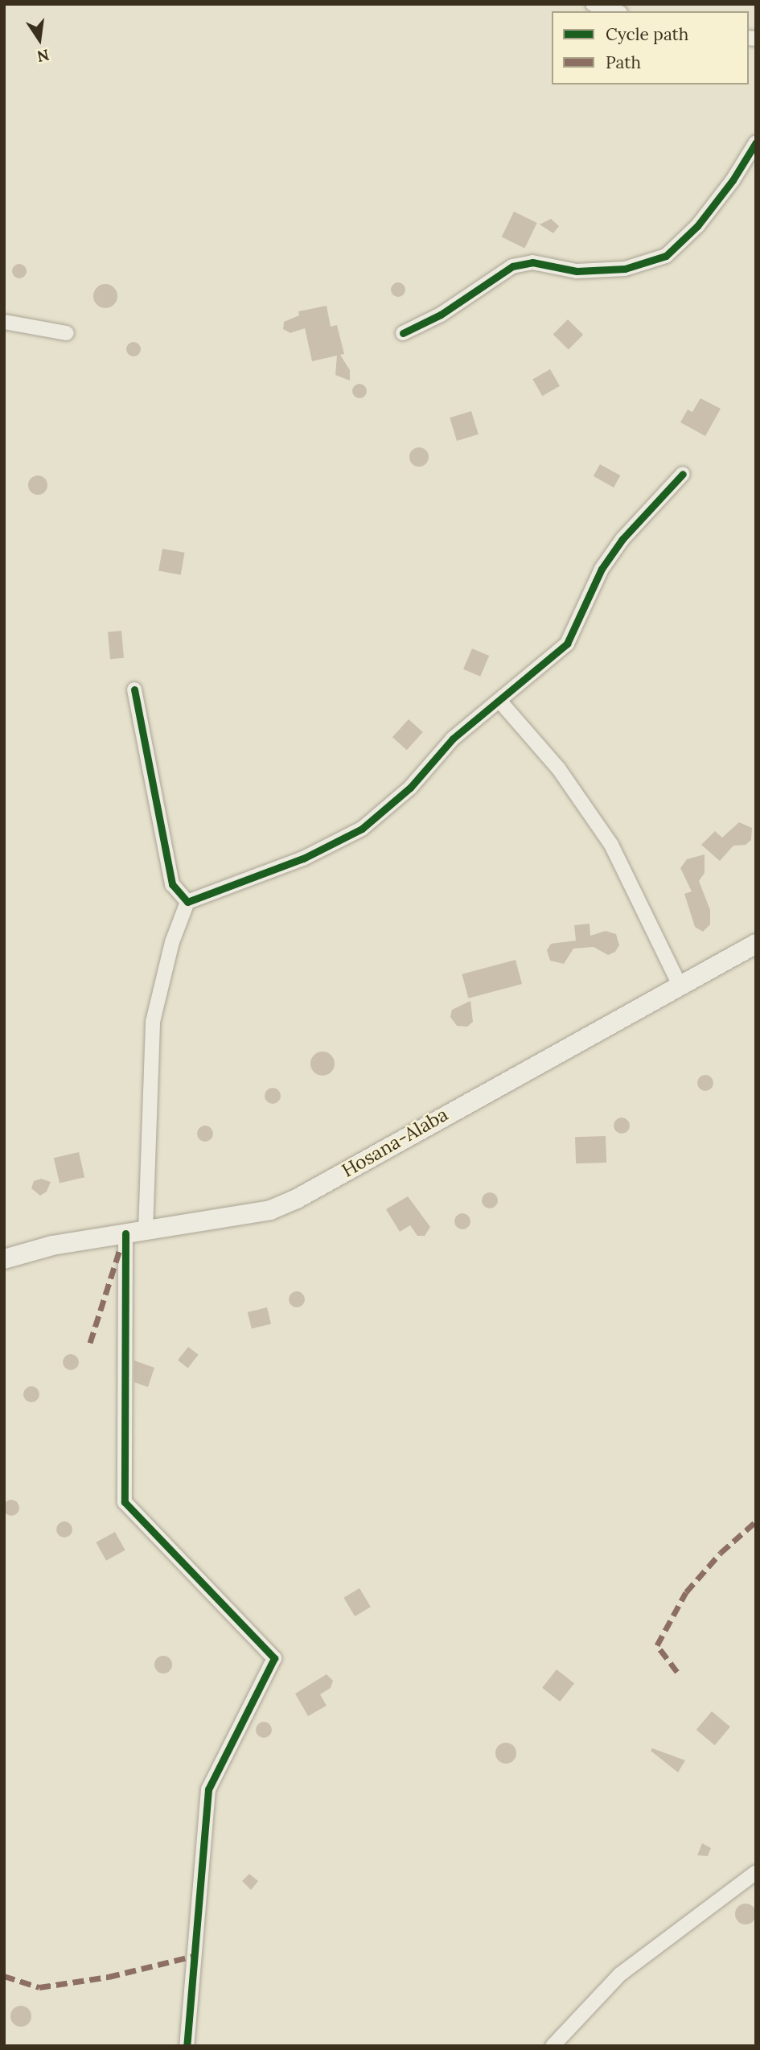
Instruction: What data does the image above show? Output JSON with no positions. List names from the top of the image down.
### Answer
{
  "streets": {
    "main road": ["Hosana-Alaba"]
  },
  "legend": ["Cycle path", "Path"],
  "north": "bottom"
}
